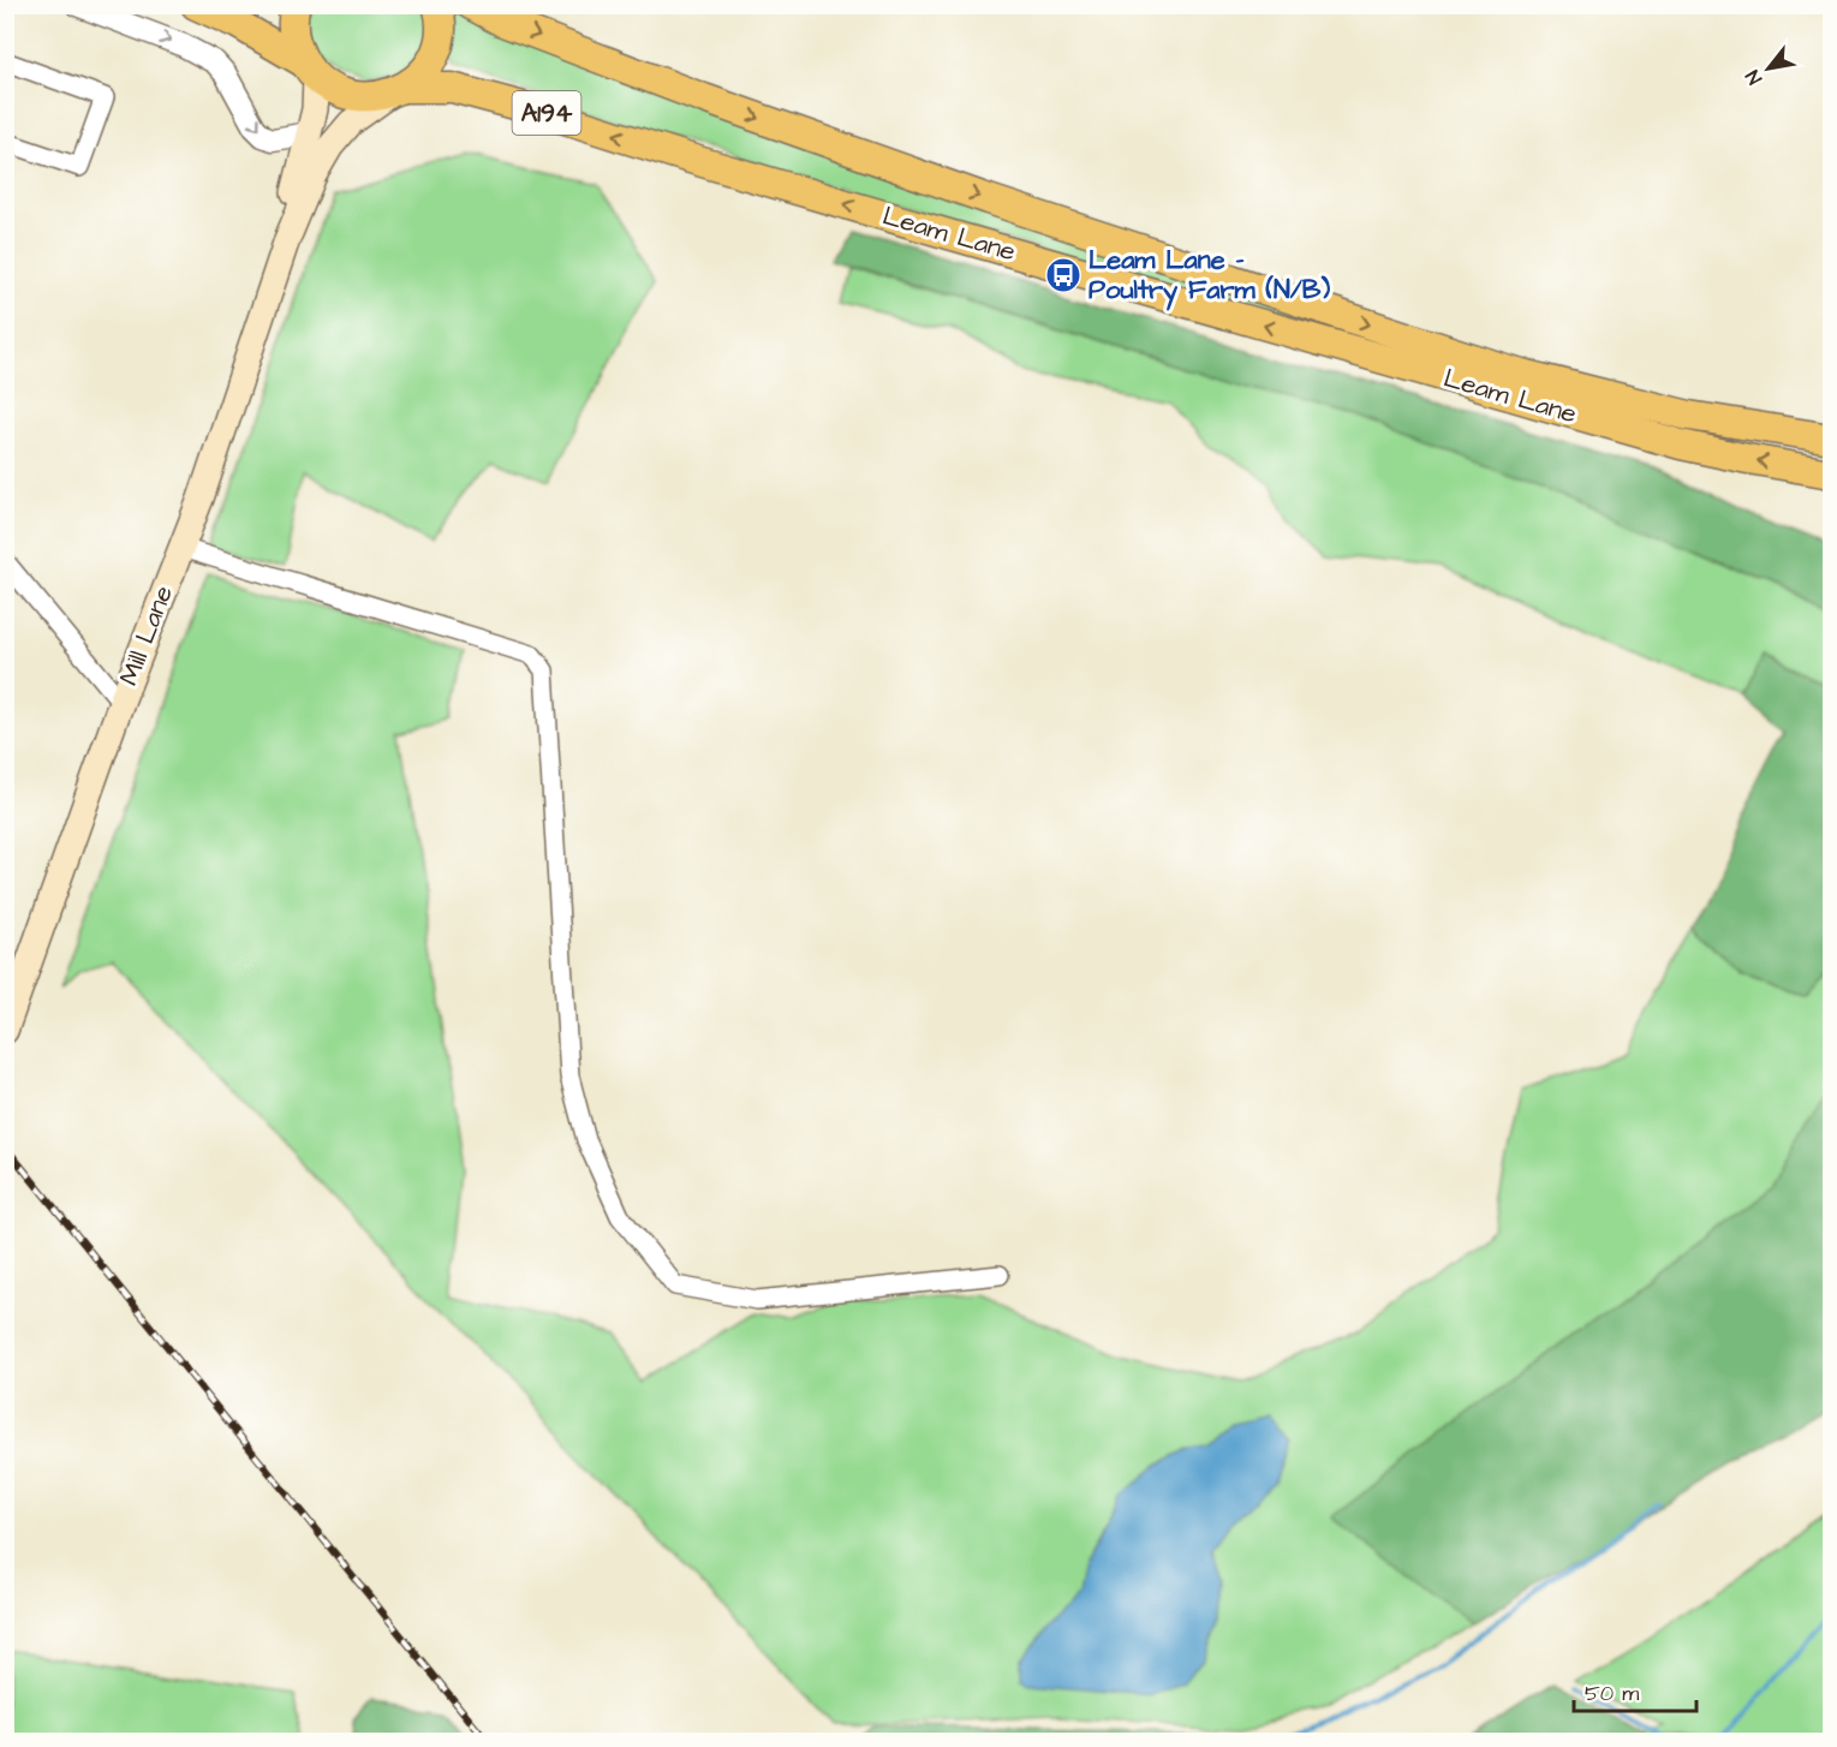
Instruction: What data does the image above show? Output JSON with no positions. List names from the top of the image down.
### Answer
{
  "streets": {
    "highway": ["A194", "Leam Lane"],
    "main road": ["Mill Lane"]
  },
  "crossings": [
    ["Leam Lane", "Mill Lane"]
  ],
  "places": {
    "bus stop": ["Leam Lane - Poultry Farm (N/B)"]
  },
  "scale_bar": "50 m",
  "north": "bottom left"
}
